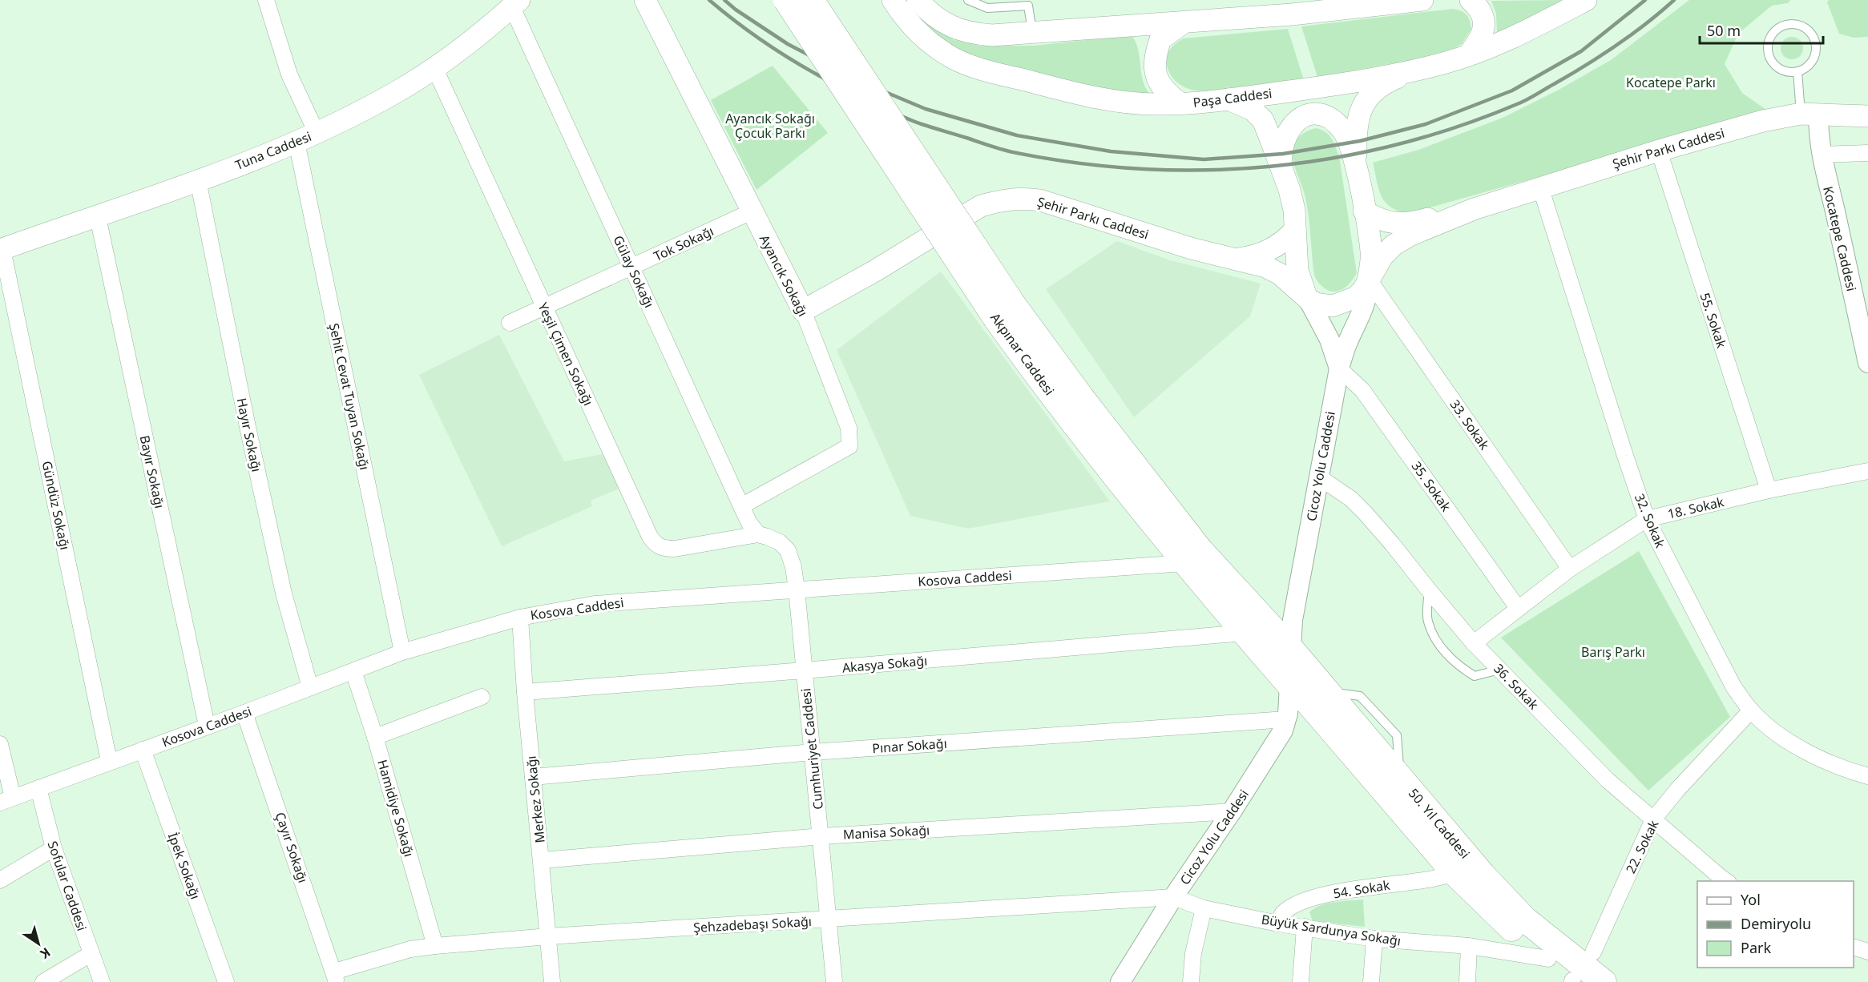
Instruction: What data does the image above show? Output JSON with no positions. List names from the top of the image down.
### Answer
{
  "streets": {
    "main road": [
      "Paşa Caddesi",
      "Şehir Parkı Caddesi",
      "Tuna Caddesi",
      "Ayancık Sokağı",
      "Akpınar Caddesi",
      "50. Yıl Caddesi"
    ],
    "street": [
      "Kocatepe Caddesi",
      "Tok Sokağı",
      "Gülay Sokağı",
      "55. Sokak",
      "Yeşil Çimen Sokağı",
      "Şehit Cevat Tuyan Sokağı",
      "33. Sokak",
      "Hayır Sokağı",
      "Cicoz Yolu Caddesi",
      "Bayır Sokağı",
      "35. Sokak",
      "Gündüz Sokağı",
      "18. Sokak",
      "32. Sokak",
      "Kosova Caddesi",
      "Akasya Sokağı",
      "36. Sokak",
      "Pınar Sokağı",
      "Cumhuriyet Caddesi",
      "Merkez Sokağı",
      "Hamidiye Sokağı",
      "Manisa Sokağı",
      "22. Sokak",
      "Çayır Sokağı",
      "İpek Sokağı",
      "Sofular Caddesi",
      "54. Sokak",
      "Şehzadebaşı Sokağı",
      "Büyük Sardunya Sokağı"
    ]
  },
  "crossings": [
    ["Şehir Parkı Caddesi", "Kocatepe Caddesi"],
    ["Şehir Parkı Caddesi", "Ayancık Sokağı"],
    ["Şehir Parkı Caddesi", "55. Sokak"],
    ["Şehir Parkı Caddesi", "33. Sokak"],
    ["Şehir Parkı Caddesi", "Cicoz Yolu Caddesi"],
    ["Şehir Parkı Caddesi", "32. Sokak"],
    ["Tuna Caddesi", "Gülay Sokağı"],
    ["Tuna Caddesi", "Yeşil Çimen Sokağı"],
    ["Tuna Caddesi", "Şehit Cevat Tuyan Sokağı"],
    ["Tuna Caddesi", "Hayır Sokağı"],
    ["Tuna Caddesi", "Bayır Sokağı"],
    ["Tuna Caddesi", "Gündüz Sokağı"],
    ["Tok Sokağı", "Gülay Sokağı"],
    ["Tok Sokağı", "Ayancık Sokağı"],
    ["Tok Sokağı", "Yeşil Çimen Sokağı"],
    ["Gülay Sokağı", "Ayancık Sokağı"],
    ["Gülay Sokağı", "Yeşil Çimen Sokağı"],
    ["Gülay Sokağı", "Cumhuriyet Caddesi"],
    ["55. Sokak", "18. Sokak"],
    ["Yeşil Çimen Sokağı", "Cumhuriyet Caddesi"],
    ["Akpınar Caddesi", "Cicoz Yolu Caddesi"],
    ["Akpınar Caddesi", "Kosova Caddesi"],
    ["Akpınar Caddesi", "Akasya Sokağı"],
    ["Akpınar Caddesi", "50. Yıl Caddesi"],
    ["Şehit Cevat Tuyan Sokağı", "Kosova Caddesi"],
    ["33. Sokak", "Cicoz Yolu Caddesi"],
    ["33. Sokak", "18. Sokak"],
    ["Hayır Sokağı", "Kosova Caddesi"],
    ["Cicoz Yolu Caddesi", "35. Sokak"],
    ["Cicoz Yolu Caddesi", "36. Sokak"],
    ["Cicoz Yolu Caddesi", "Pınar Sokağı"],
    ["Cicoz Yolu Caddesi", "50. Yıl Caddesi"],
    ["Cicoz Yolu Caddesi", "Manisa Sokağı"],
    ["Cicoz Yolu Caddesi", "Şehzadebaşı Sokağı"],
    ["Cicoz Yolu Caddesi", "Büyük Sardunya Sokağı"],
    ["Bayır Sokağı", "Kosova Caddesi"],
    ["35. Sokak", "18. Sokak"],
    ["Gündüz Sokağı", "Kosova Caddesi"],
    ["18. Sokak", "32. Sokak"],
    ["18. Sokak", "36. Sokak"],
    ["32. Sokak", "22. Sokak"],
    ["Kosova Caddesi", "Cumhuriyet Caddesi"],
    ["Kosova Caddesi", "Merkez Sokağı"],
    ["Kosova Caddesi", "Hamidiye Sokağı"],
    ["Kosova Caddesi", "Çayır Sokağı"],
    ["Kosova Caddesi", "İpek Sokağı"],
    ["Kosova Caddesi", "Sofular Caddesi"],
    ["Akasya Sokağı", "Cumhuriyet Caddesi"],
    ["Akasya Sokağı", "Merkez Sokağı"],
    ["36. Sokak", "22. Sokak"],
    ["Pınar Sokağı", "Cumhuriyet Caddesi"],
    ["Pınar Sokağı", "Merkez Sokağı"],
    ["Cumhuriyet Caddesi", "Manisa Sokağı"],
    ["Cumhuriyet Caddesi", "Şehzadebaşı Sokağı"],
    ["Merkez Sokağı", "Manisa Sokağı"],
    ["Merkez Sokağı", "Şehzadebaşı Sokağı"],
    ["Hamidiye Sokağı", "Şehzadebaşı Sokağı"],
    ["50. Yıl Caddesi", "54. Sokak"],
    ["50. Yıl Caddesi", "Büyük Sardunya Sokağı"],
    ["Çayır Sokağı", "Şehzadebaşı Sokağı"],
    ["54. Sokak", "Büyük Sardunya Sokağı"],
    ["Şehzadebaşı Sokağı", "Büyük Sardunya Sokağı"]
  ],
  "parks": ["Kocatepe Parkı", "Ayancık Sokağı Çocuk Parkı", "Barış Parkı"],
  "legend": ["Yol", "Demiryolu", "Park"],
  "scale_bar": "50 m",
  "north": "bottom right"
}
